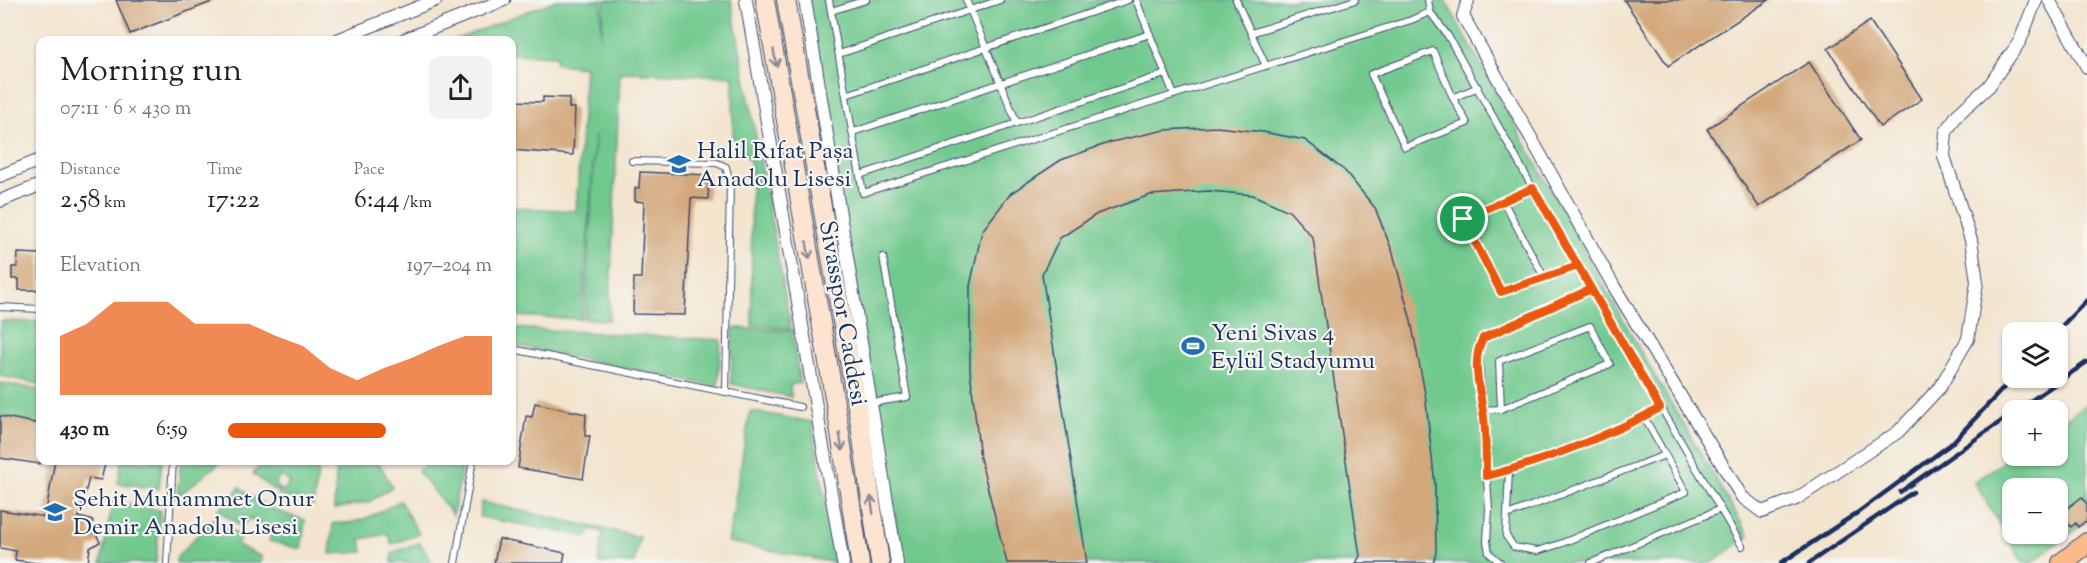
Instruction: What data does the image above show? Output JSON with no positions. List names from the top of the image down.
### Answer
{
  "streets": {
    "street": ["Sivasspor Caddesi"]
  },
  "places": {
    "school or university": ["Halil Rıfat Paşa Anadolu Lisesi", "Şehit Muhammet Onur Demir Anadolu Lisesi"],
    "sports": ["Yeni Sivas 4 Eylül Stadyumu"]
  },
  "page": {
    "heading": ["Morning run", "07:11 · 6 × 430 m"],
    "stats": [
      ["Distance", "2.58 km"],
      ["Time", "17:22"],
      ["Pace", "6:44 /km"]
    ],
    "chart": ["Elevation", "197–204 m"],
    "map_buttons": ["+", "−"],
    "list": [
      {
        "name": "430 m",
        "note": "6:59"
      }
    ]
  }
}
